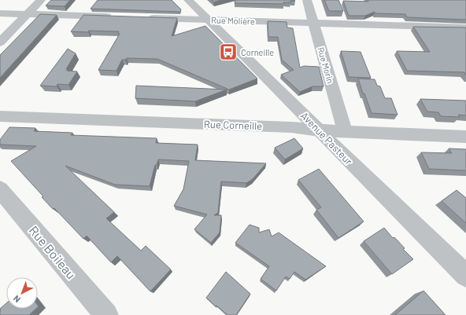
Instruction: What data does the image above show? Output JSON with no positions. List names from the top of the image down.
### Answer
{
  "streets": {
    "street": [
      "Rue Molière",
      "Rue Morin",
      "Rue Corneille",
      "Avenue Pasteur",
      "Rue Boileau"
    ]
  },
  "crossings": [
    ["Rue Molière", "Rue Morin"],
    ["Rue Molière", "Avenue Pasteur"],
    ["Rue Morin", "Rue Corneille"],
    ["Rue Corneille", "Avenue Pasteur"]
  ],
  "places": {
    "bus stop": ["Corneille"]
  },
  "north": "bottom left"
}
